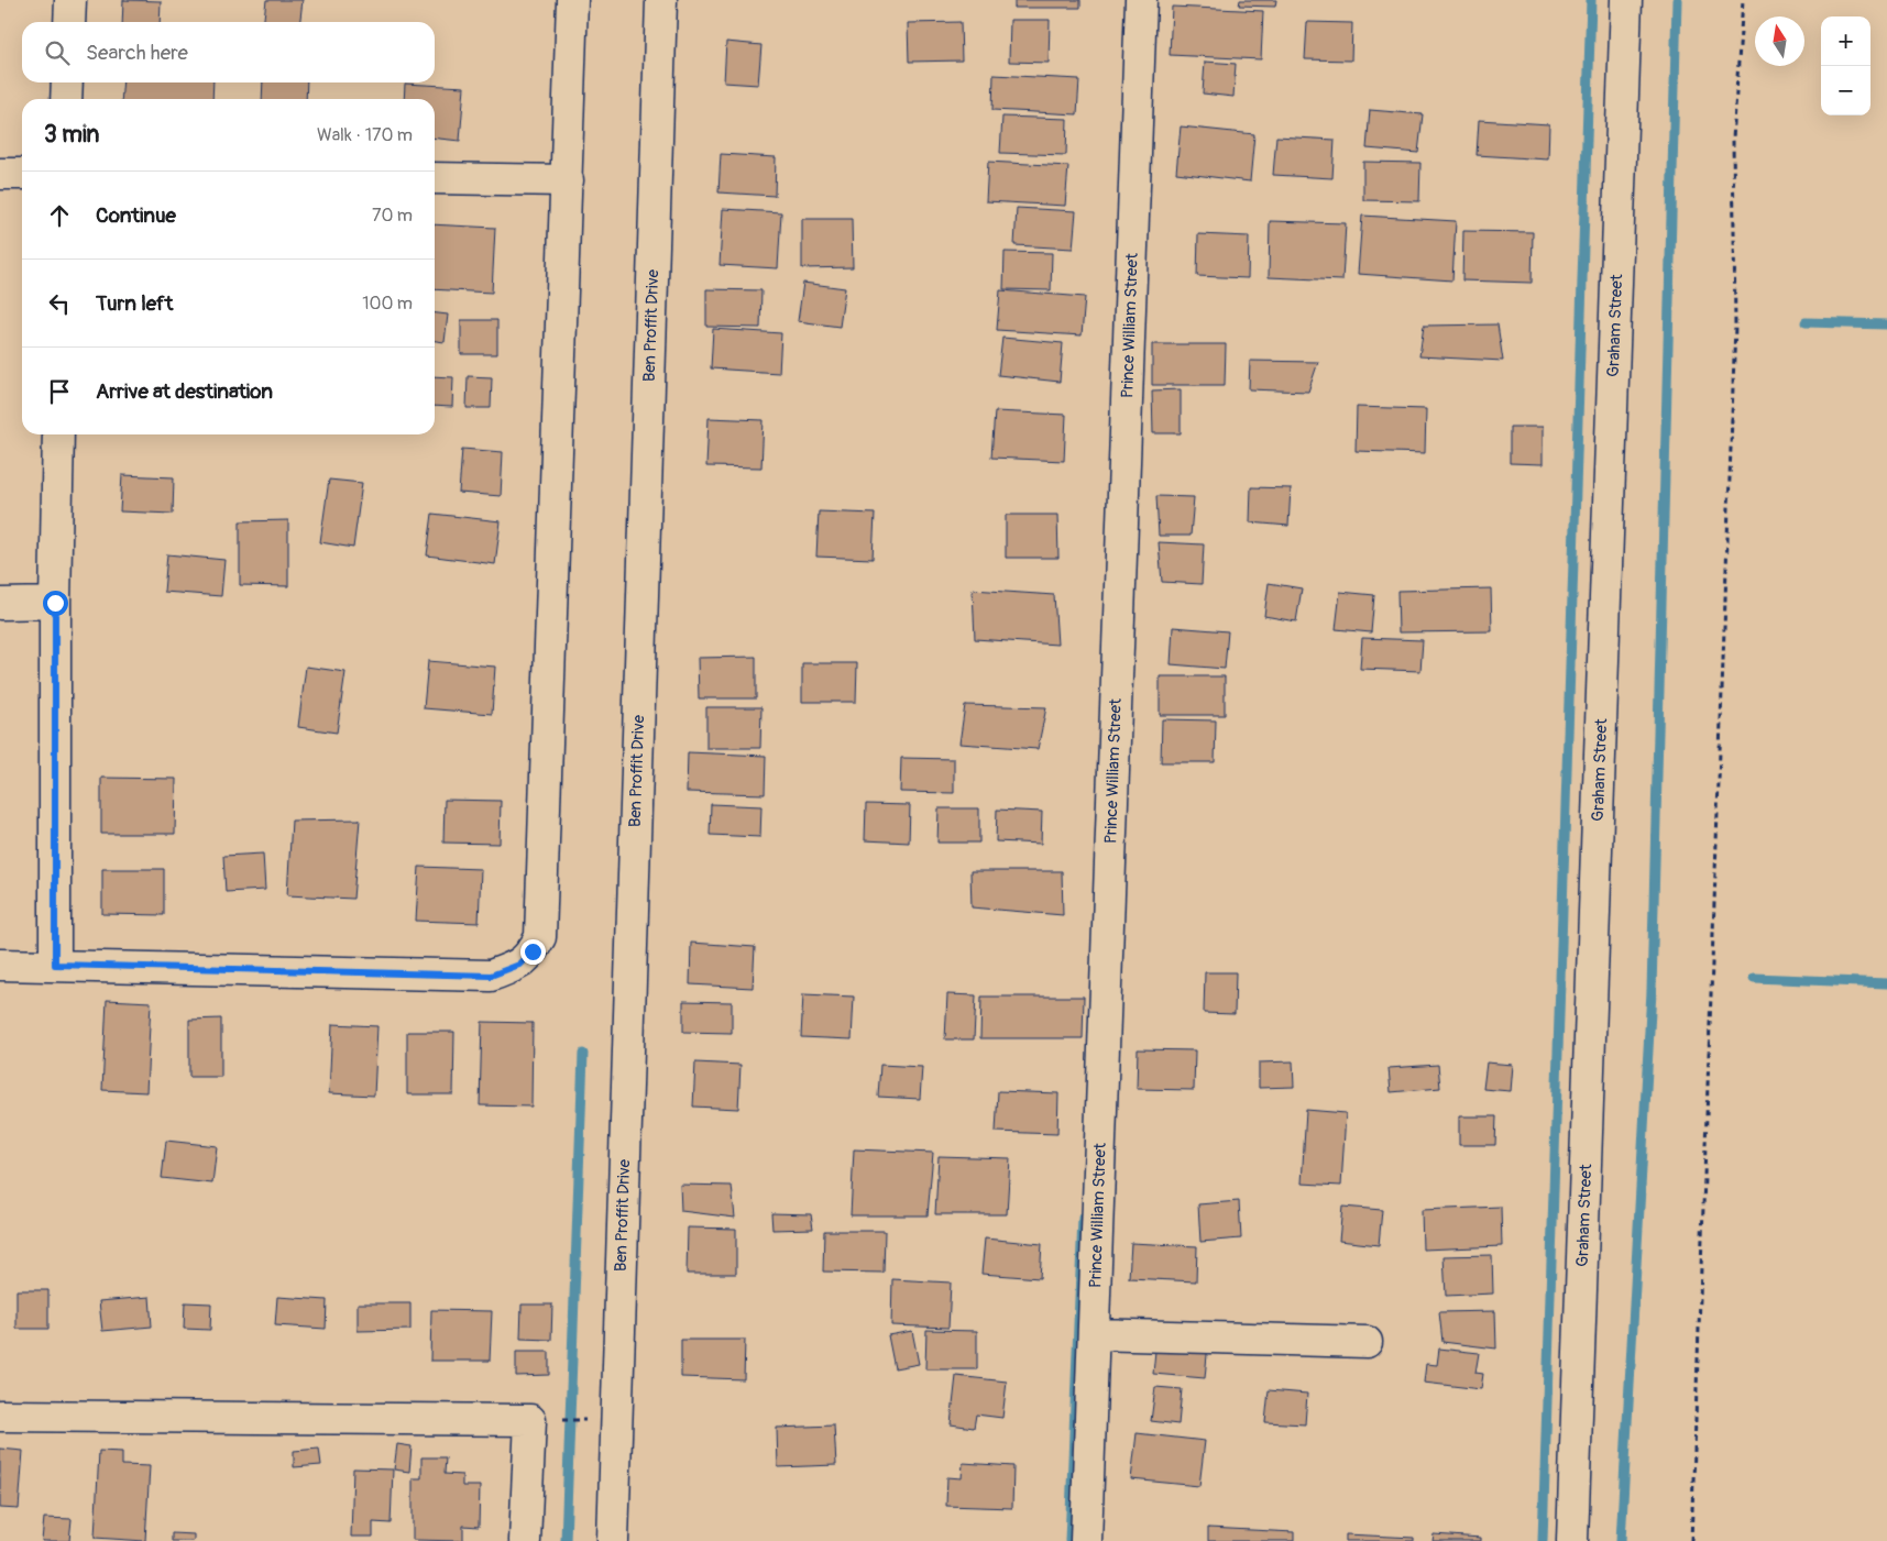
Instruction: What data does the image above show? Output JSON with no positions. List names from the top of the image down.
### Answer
{
  "streets": {
    "street": ["Ben Proffit Drive", "Prince William Street", "Graham Street"]
  },
  "north": "top",
  "page": {
    "map_buttons": ["+", "−"],
    "search": "Search here",
    "heading": ["3 min", "Walk · 170 m"],
    "list": [
      ["Continue", "70 m"],
      ["Turn left", "100 m"],
      "Arrive at destination"
    ]
  }
}
